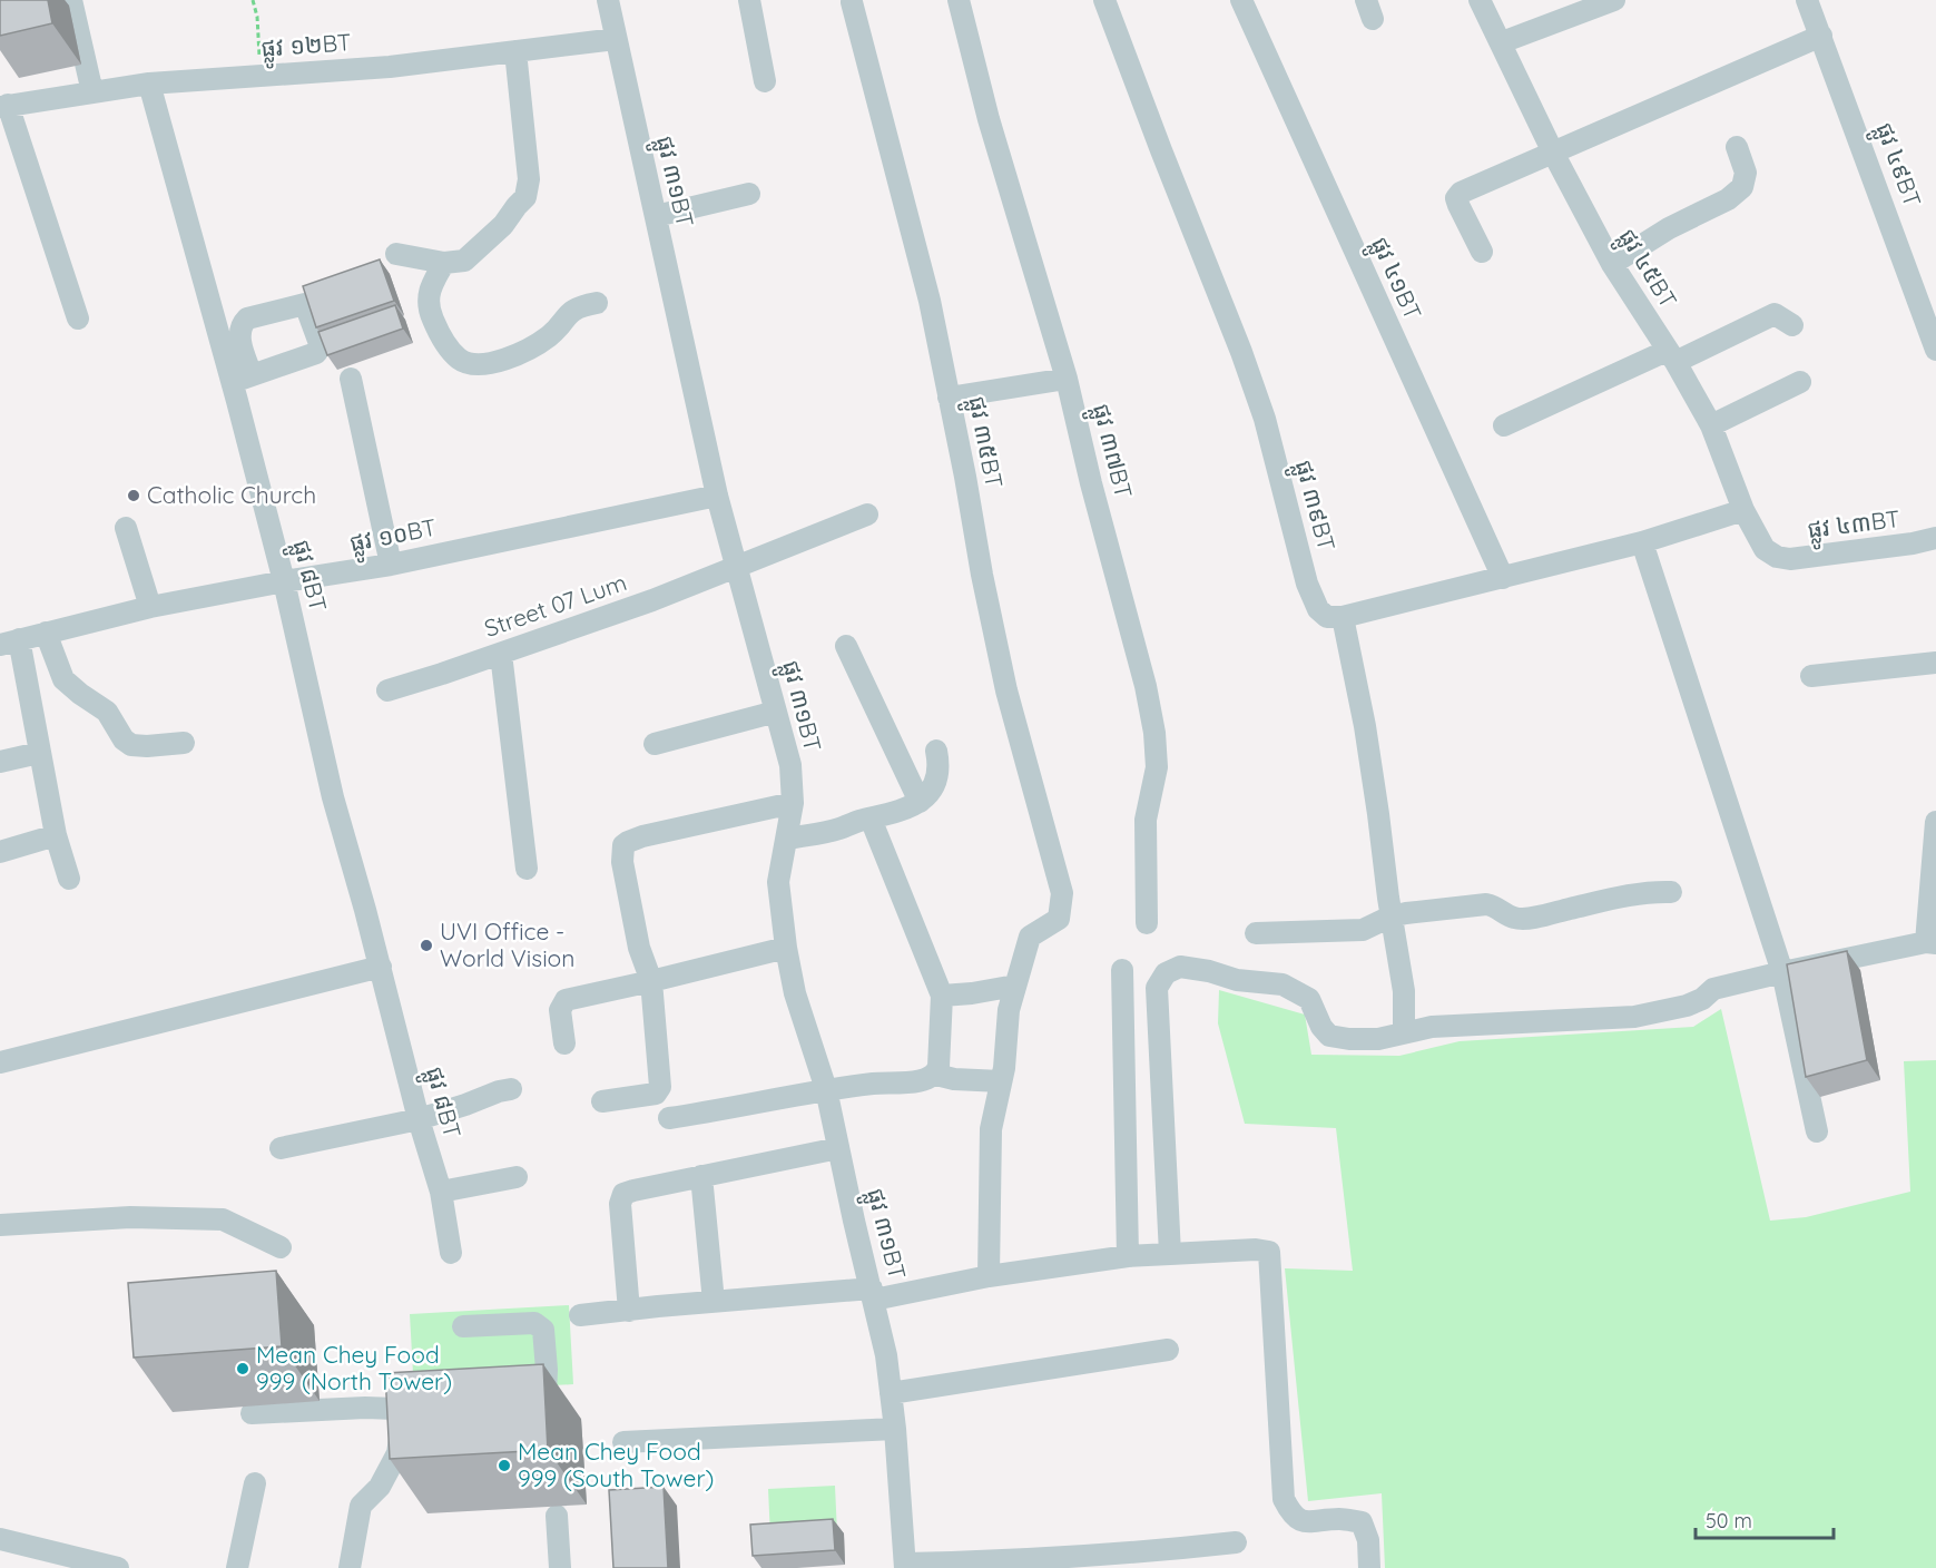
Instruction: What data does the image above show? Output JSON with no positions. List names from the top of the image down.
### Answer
{
  "streets": {
    "street": [
      "ផ្លូវ ១២BT",
      "ផ្លូវ ៤៩BT",
      "ផ្លូវ ៣១BT",
      "ផ្លូវ ៤៥BT",
      "ផ្លូវ ៤១BT",
      "ផ្លូវ ៣៥BT",
      "ផ្លូវ ៣៧BT",
      "ផ្លូវ ៣៩BT",
      "ផ្លូវ ៤៣BT",
      "ផ្លូវ ១០BT",
      "ផ្លូវ ៨BT",
      "Street 07 Lum"
    ]
  },
  "crossings": [
    ["ផ្លូវ ១២BT", "ផ្លូវ ៣១BT"],
    ["ផ្លូវ ១២BT", "ផ្លូវ ៨BT"],
    ["ផ្លូវ ៣១BT", "ផ្លូវ ១០BT"],
    ["ផ្លូវ ៣១BT", "Street 07 Lum"],
    ["ផ្លូវ ៤៥BT", "ផ្លូវ ៤៣BT"],
    ["ផ្លូវ ១០BT", "ផ្លូវ ៨BT"]
  ],
  "places": [
    "Catholic Church",
    "UVI Office - World Vision",
    "Mean Chey Food 999 (North Tower)",
    "Mean Chey Food 999 (South Tower)"
  ],
  "scale_bar": "50 m"
}
